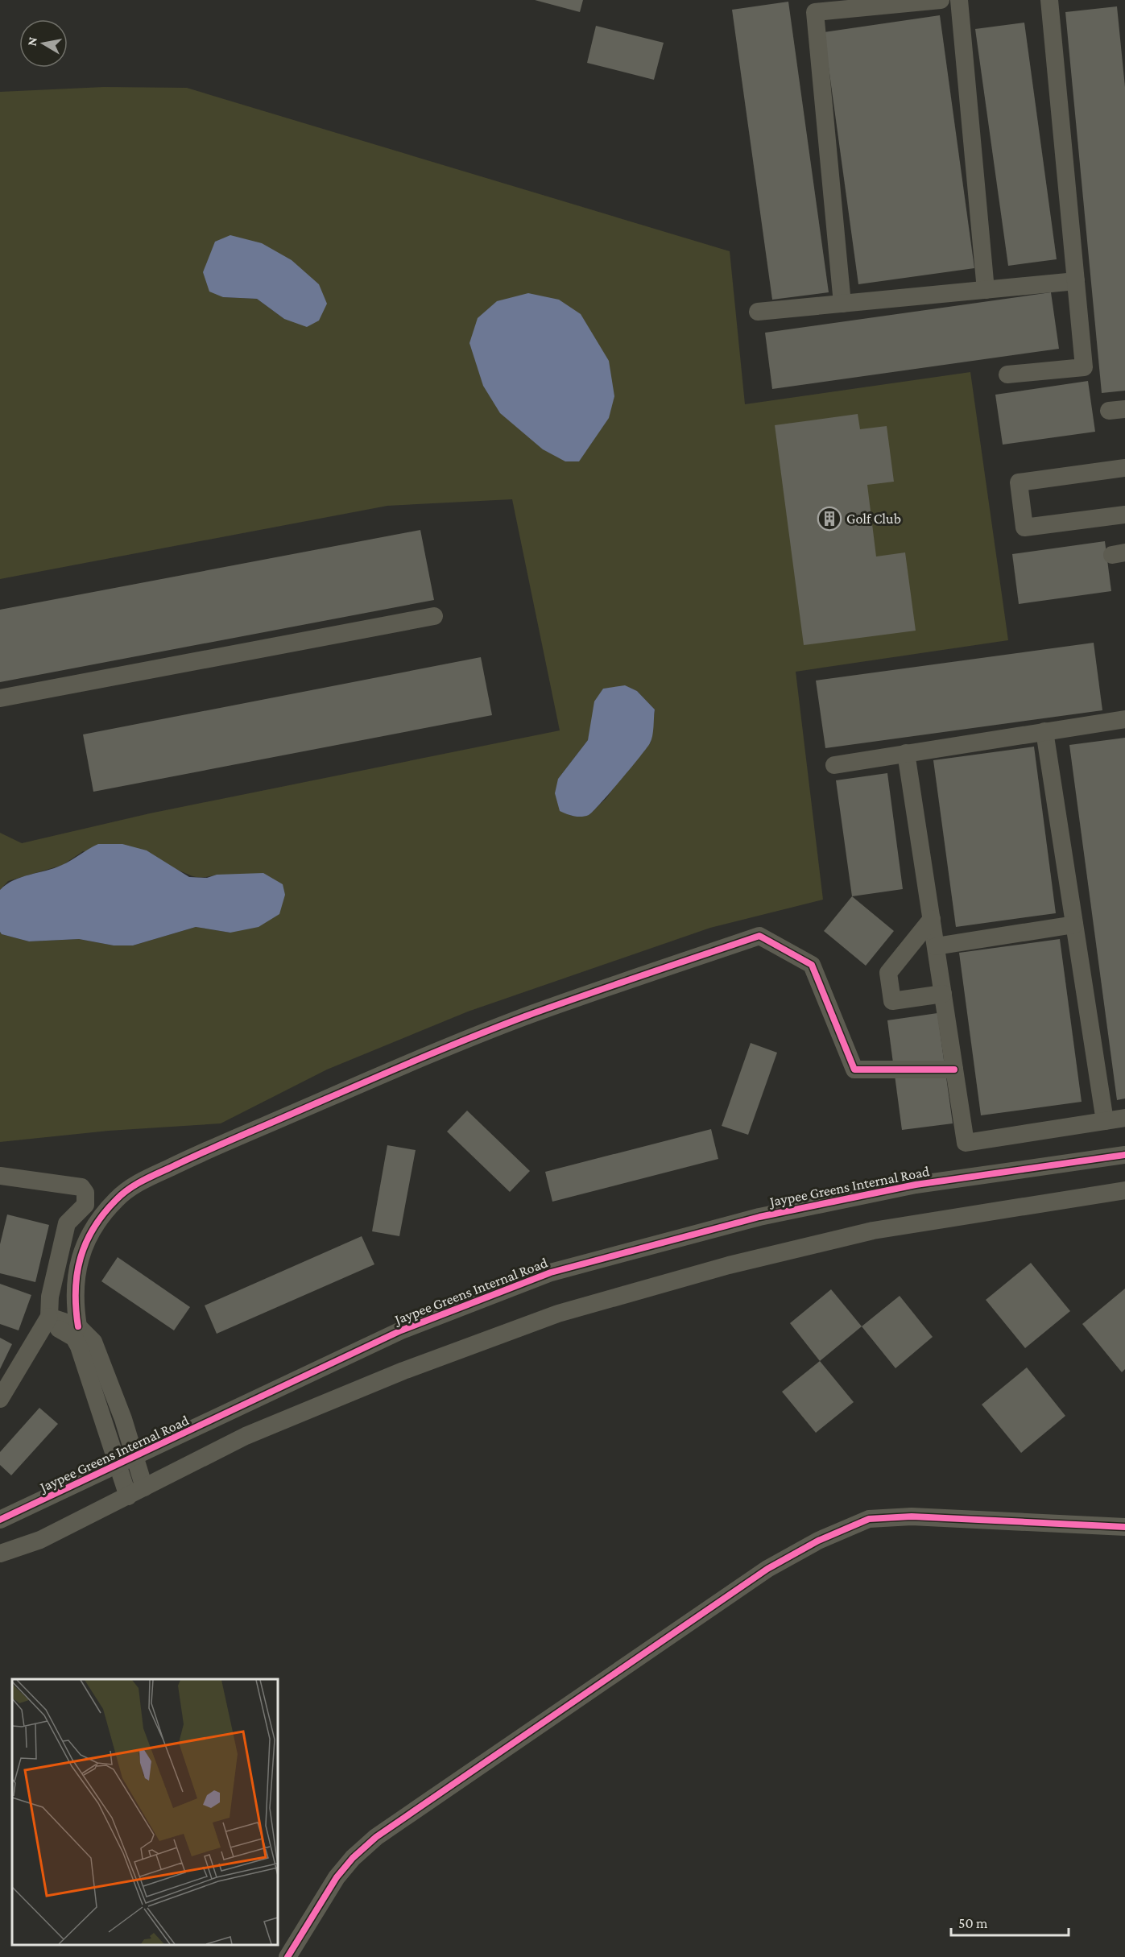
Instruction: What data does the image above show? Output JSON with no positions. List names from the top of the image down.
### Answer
{
  "streets": {
    "street": ["Jaypee Greens Internal Road"]
  },
  "places": {
    "building": ["Golf Club"]
  },
  "scale_bar": "50 m",
  "north": "left"
}
